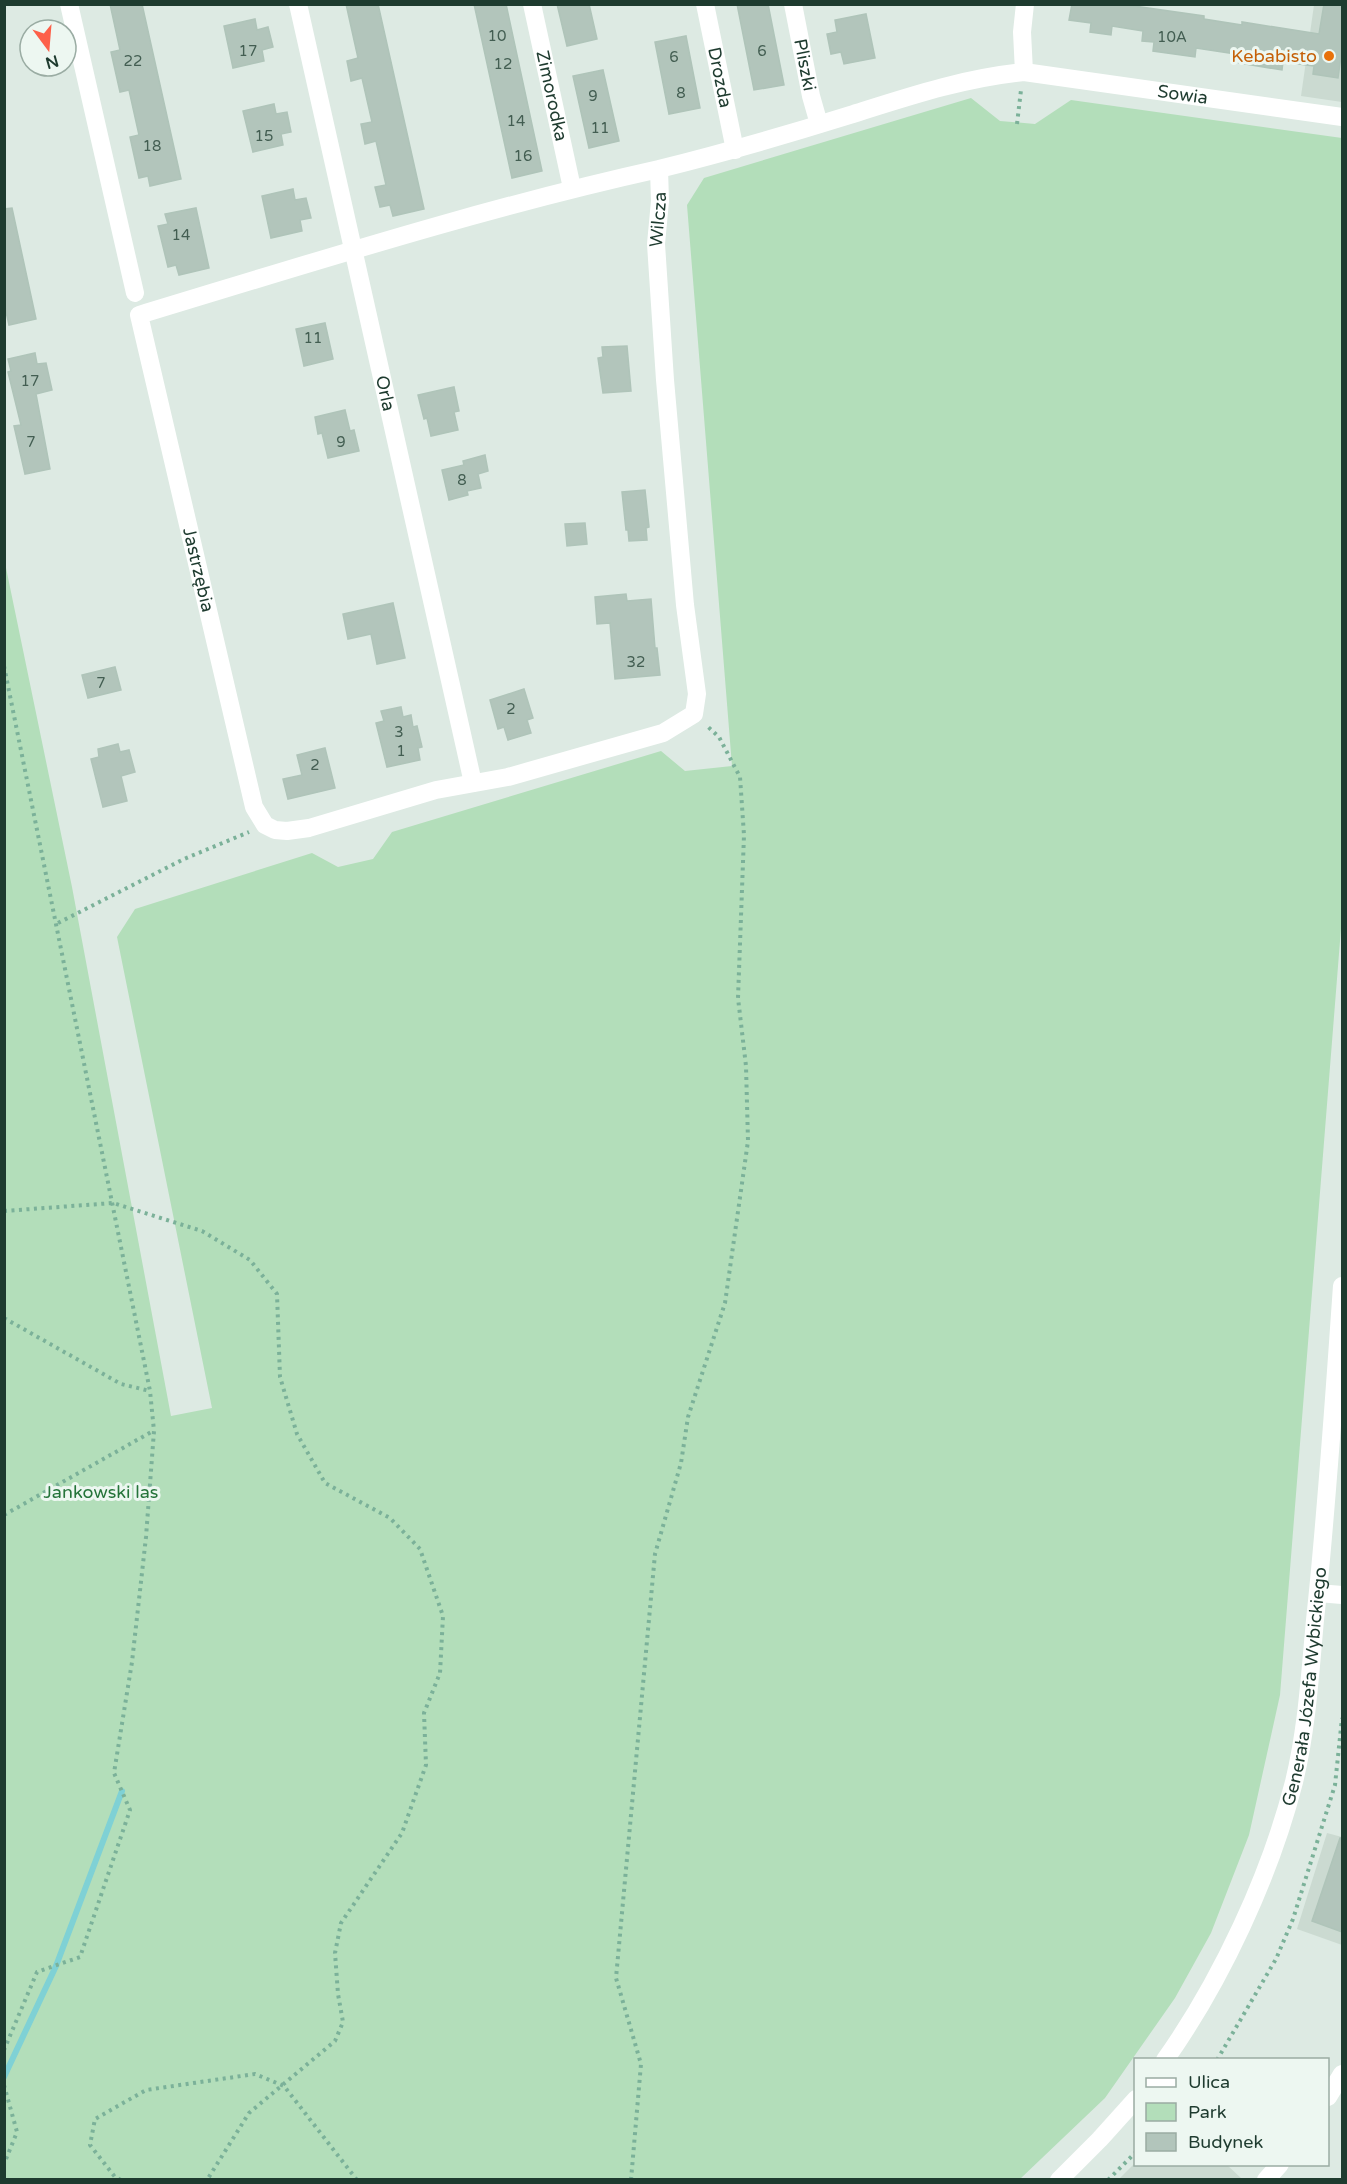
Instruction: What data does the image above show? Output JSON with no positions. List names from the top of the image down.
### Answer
{
  "streets": {
    "street": [
      "Pliszki",
      "Drozda",
      "Sowia",
      "Zimorodka",
      "Wilcza",
      "Orla",
      "Jastrzębia",
      "Generała Józefa Wybickiego"
    ]
  },
  "crossings": [
    ["Pliszki", "Wilcza"],
    ["Drozda", "Wilcza"],
    ["Sowia", "Wilcza"],
    ["Orla", "Jastrzębia"]
  ],
  "parks": ["Jankowski las"],
  "places": ["Kebabisto"],
  "house_numbers": [
    "10",
    "10A",
    "17",
    "6",
    "6",
    "22",
    "12",
    "8",
    "9",
    "14",
    "11",
    "15",
    "18",
    "16",
    "14",
    "11",
    "17",
    "7",
    "9",
    "8",
    "32",
    "7",
    "2",
    "3",
    "1",
    "2"
  ],
  "legend": ["Ulica", "Park", "Budynek"],
  "north": "bottom"
}
